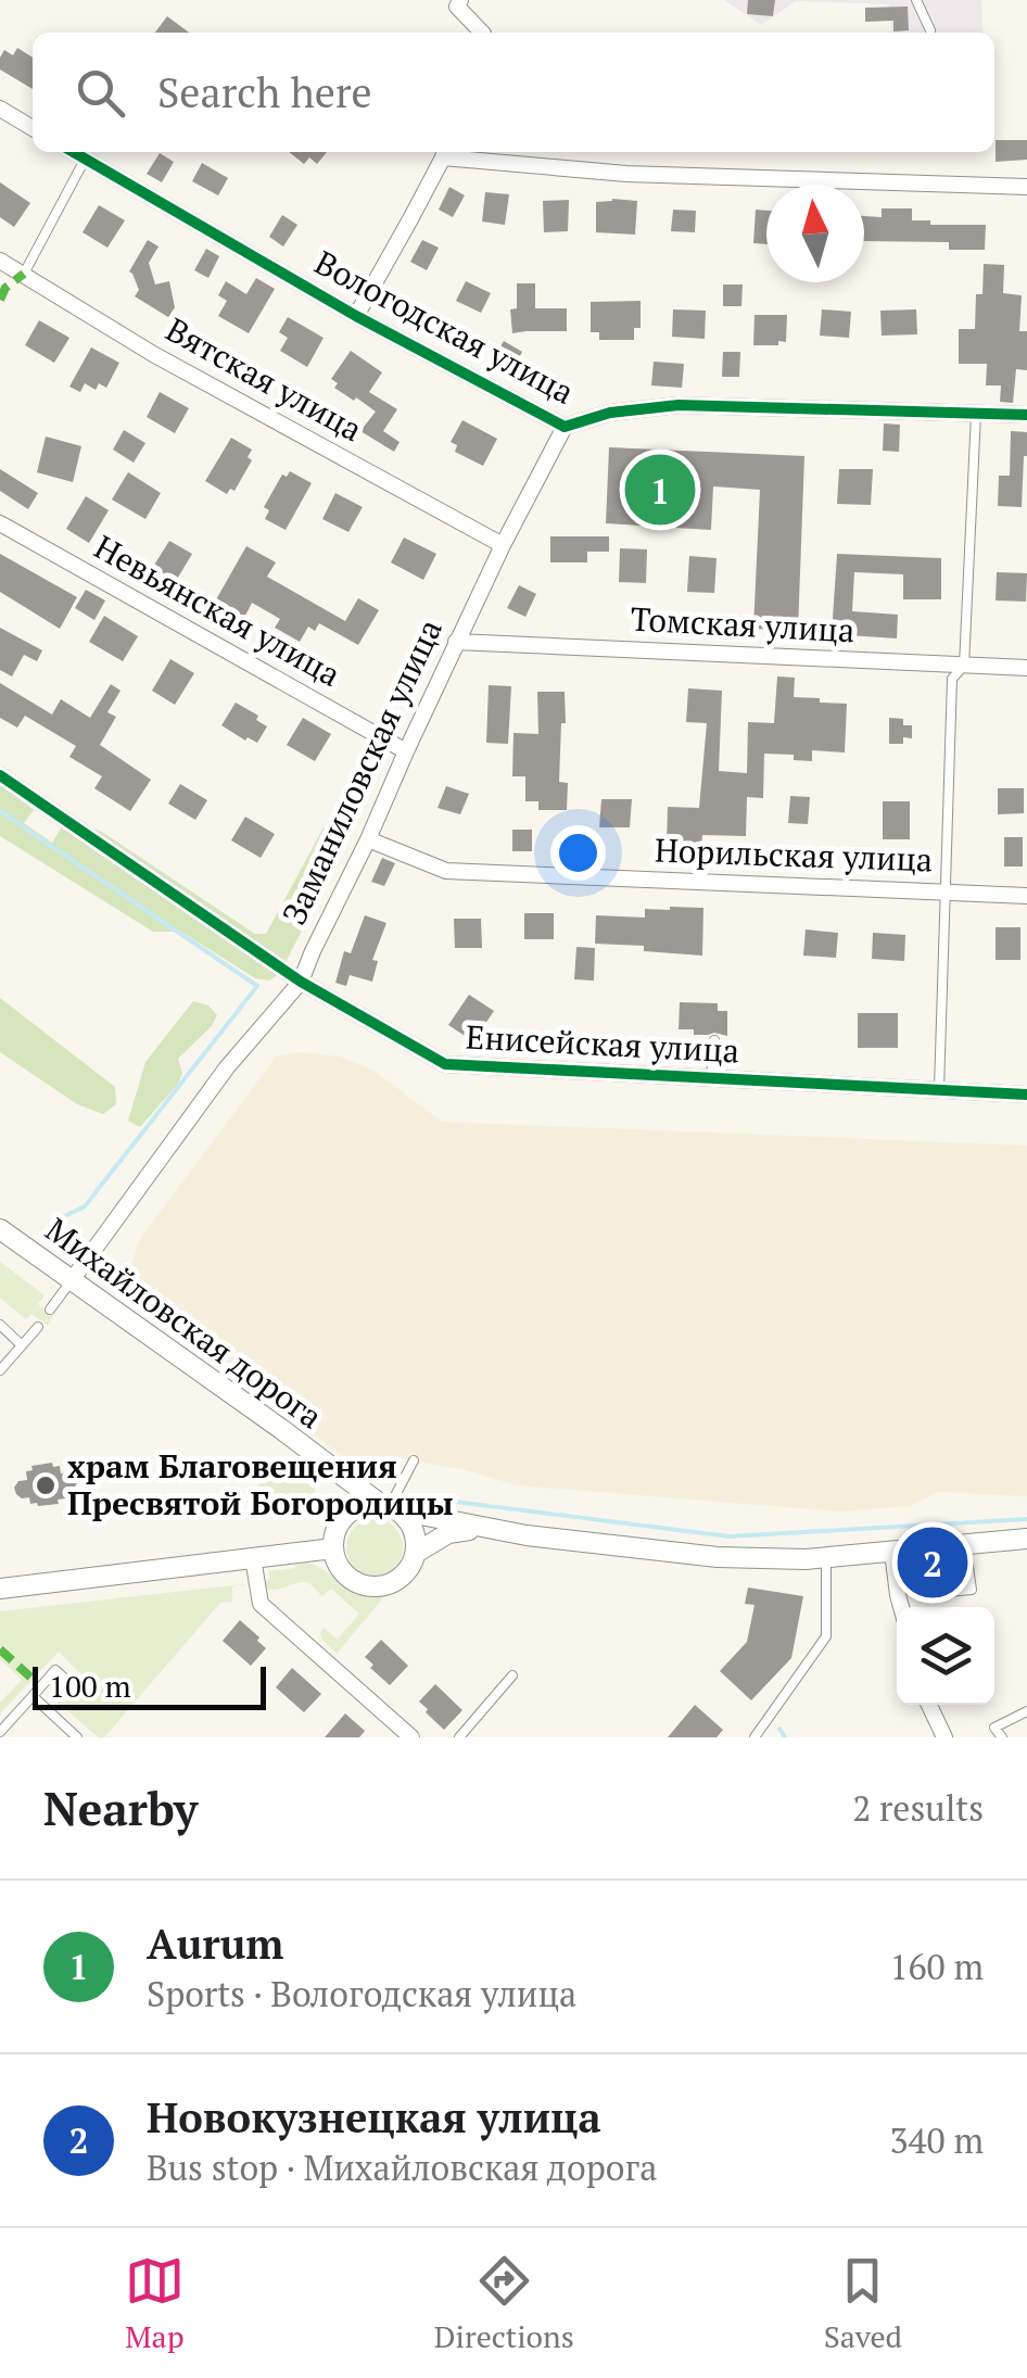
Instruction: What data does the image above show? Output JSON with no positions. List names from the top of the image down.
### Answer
{
  "streets": {
    "street": [
      "Вологодская улица",
      "Вятская улица",
      "Невьянская улица",
      "Томская улица",
      "Заманиловская улица",
      "Норильская улица",
      "Енисейская улица",
      "Михайловская дорога"
    ]
  },
  "crossings": [
    ["Вологодская улица", "Заманиловская улица"],
    ["Вятская улица", "Заманиловская улица"],
    ["Невьянская улица", "Заманиловская улица"],
    ["Томская улица", "Заманиловская улица"],
    ["Заманиловская улица", "Норильская улица"],
    ["Заманиловская улица", "Енисейская улица"],
    ["Заманиловская улица", "Михайловская дорога"]
  ],
  "places": ["храм Благовещения Пресвятой Богородицы"],
  "scale_bar": "100 m",
  "north": "top",
  "page": {
    "search": "Search here",
    "pins": ["1", "2"],
    "scale": "100 m",
    "heading": ["Nearby", "2 results"],
    "list": [
      {
        "mark": "1",
        "name": "Aurum",
        "note": "Sports · Вологодская улица",
        "value": "160 m"
      },
      {
        "mark": "2",
        "name": "Новокузнецкая улица",
        "note": "Bus stop · Михайловская дорога",
        "value": "340 m"
      }
    ],
    "nav": ["Map", "Directions", "Saved"]
  }
}
